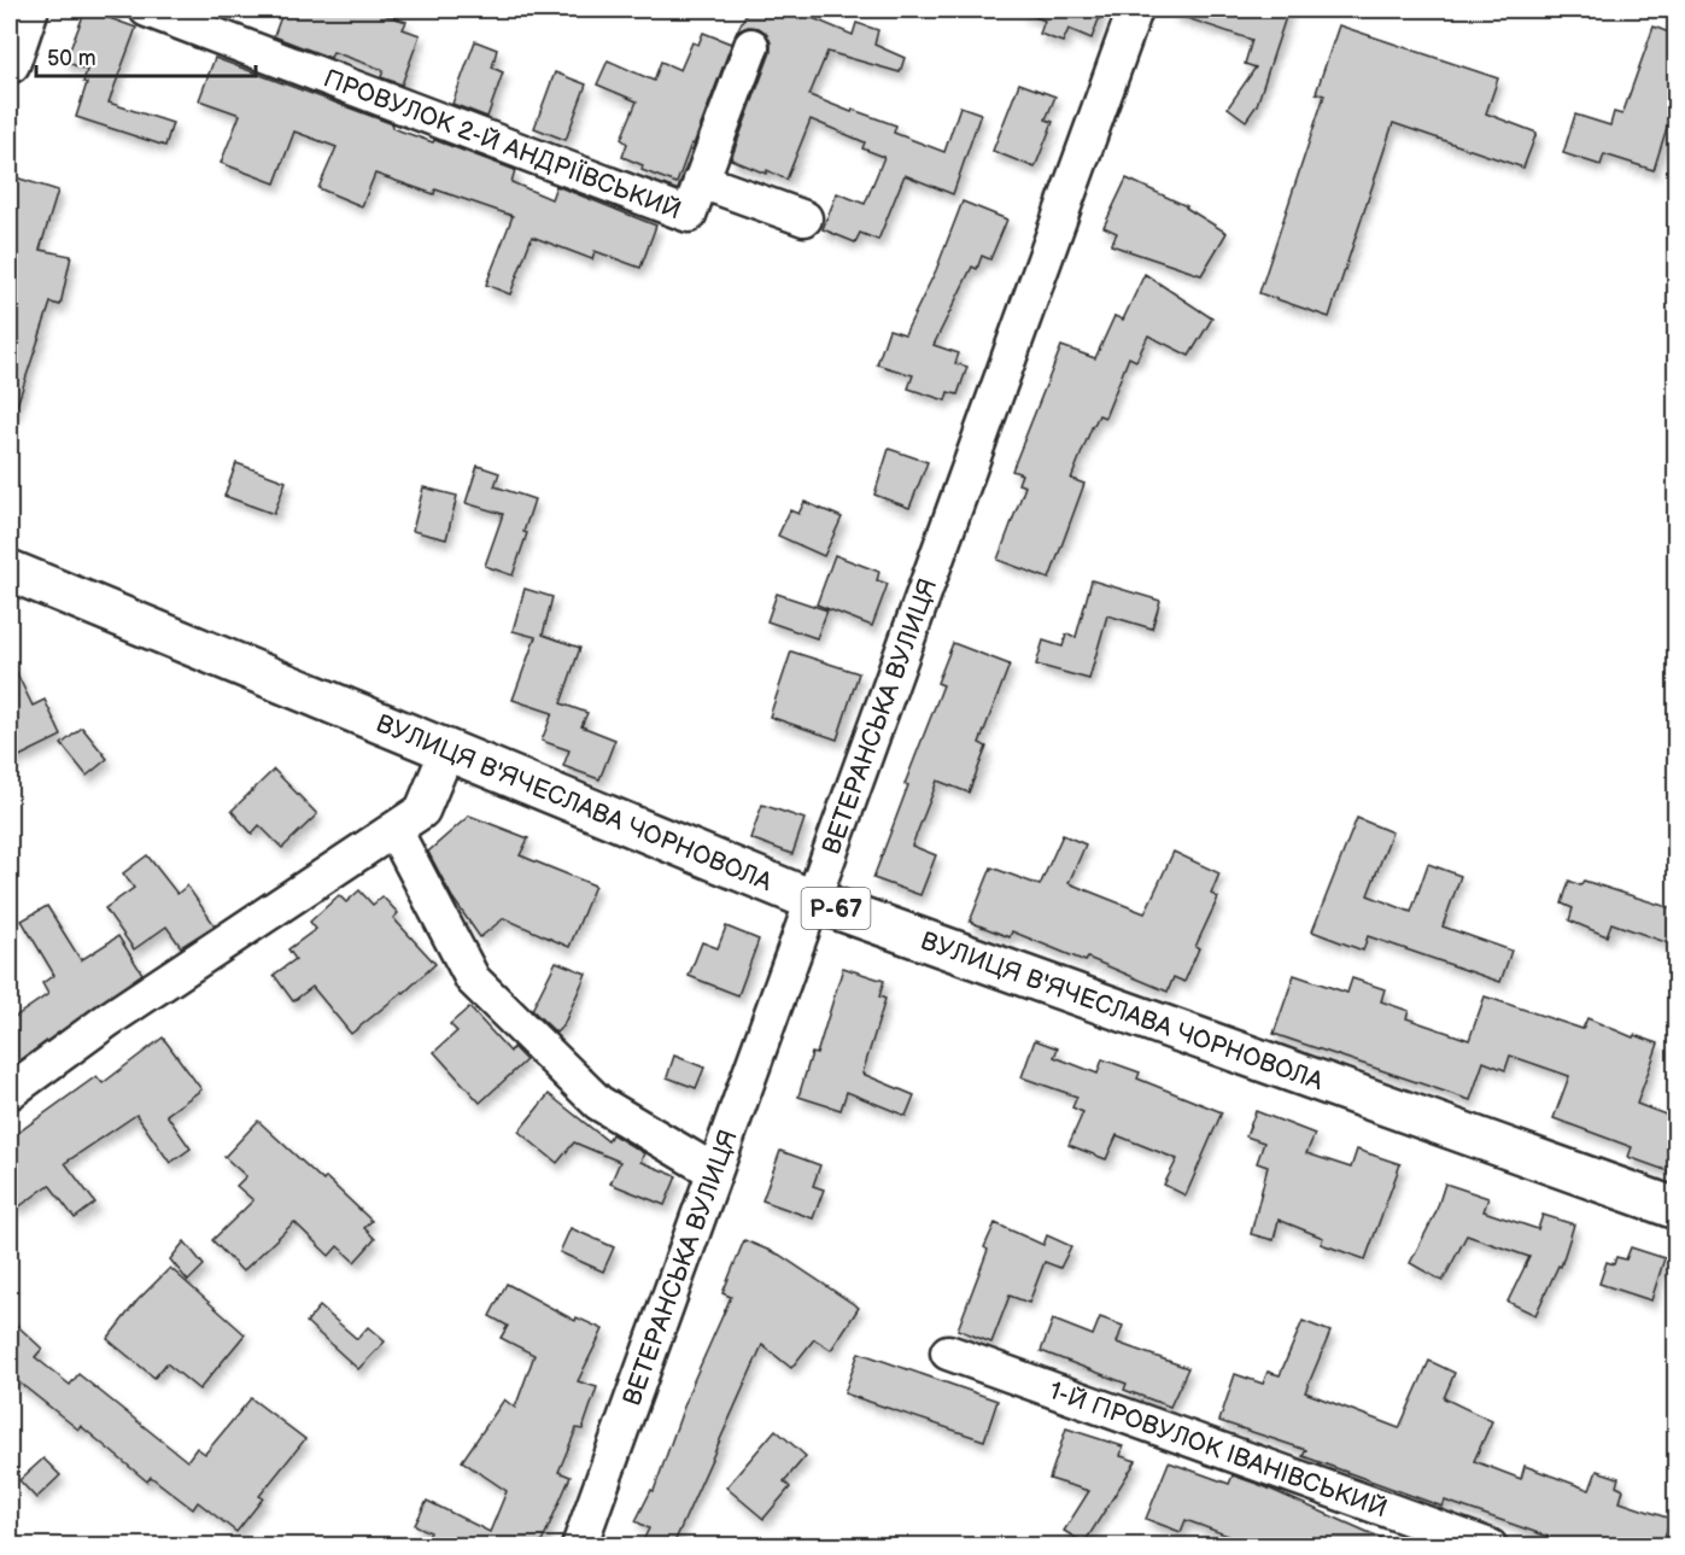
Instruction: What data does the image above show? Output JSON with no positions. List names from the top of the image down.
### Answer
{
  "streets": {
    "main road": ["ВУЛИЦЯ В'ЯЧЕСЛАВА ЧОРНОВОЛА", "Р-67"],
    "street": ["ПРОВУЛОК 2-Й АНДРІЇВСЬКИЙ", "ВЕТЕРАНСЬКА ВУЛИЦЯ", "1-Й ПРОВУЛОК ІВАНІВСЬКИЙ"]
  },
  "crossings": [
    ["ВЕТЕРАНСЬКА ВУЛИЦЯ", "ВУЛИЦЯ В'ЯЧЕСЛАВА ЧОРНОВОЛА"]
  ],
  "scale_bar": "50 m"
}
